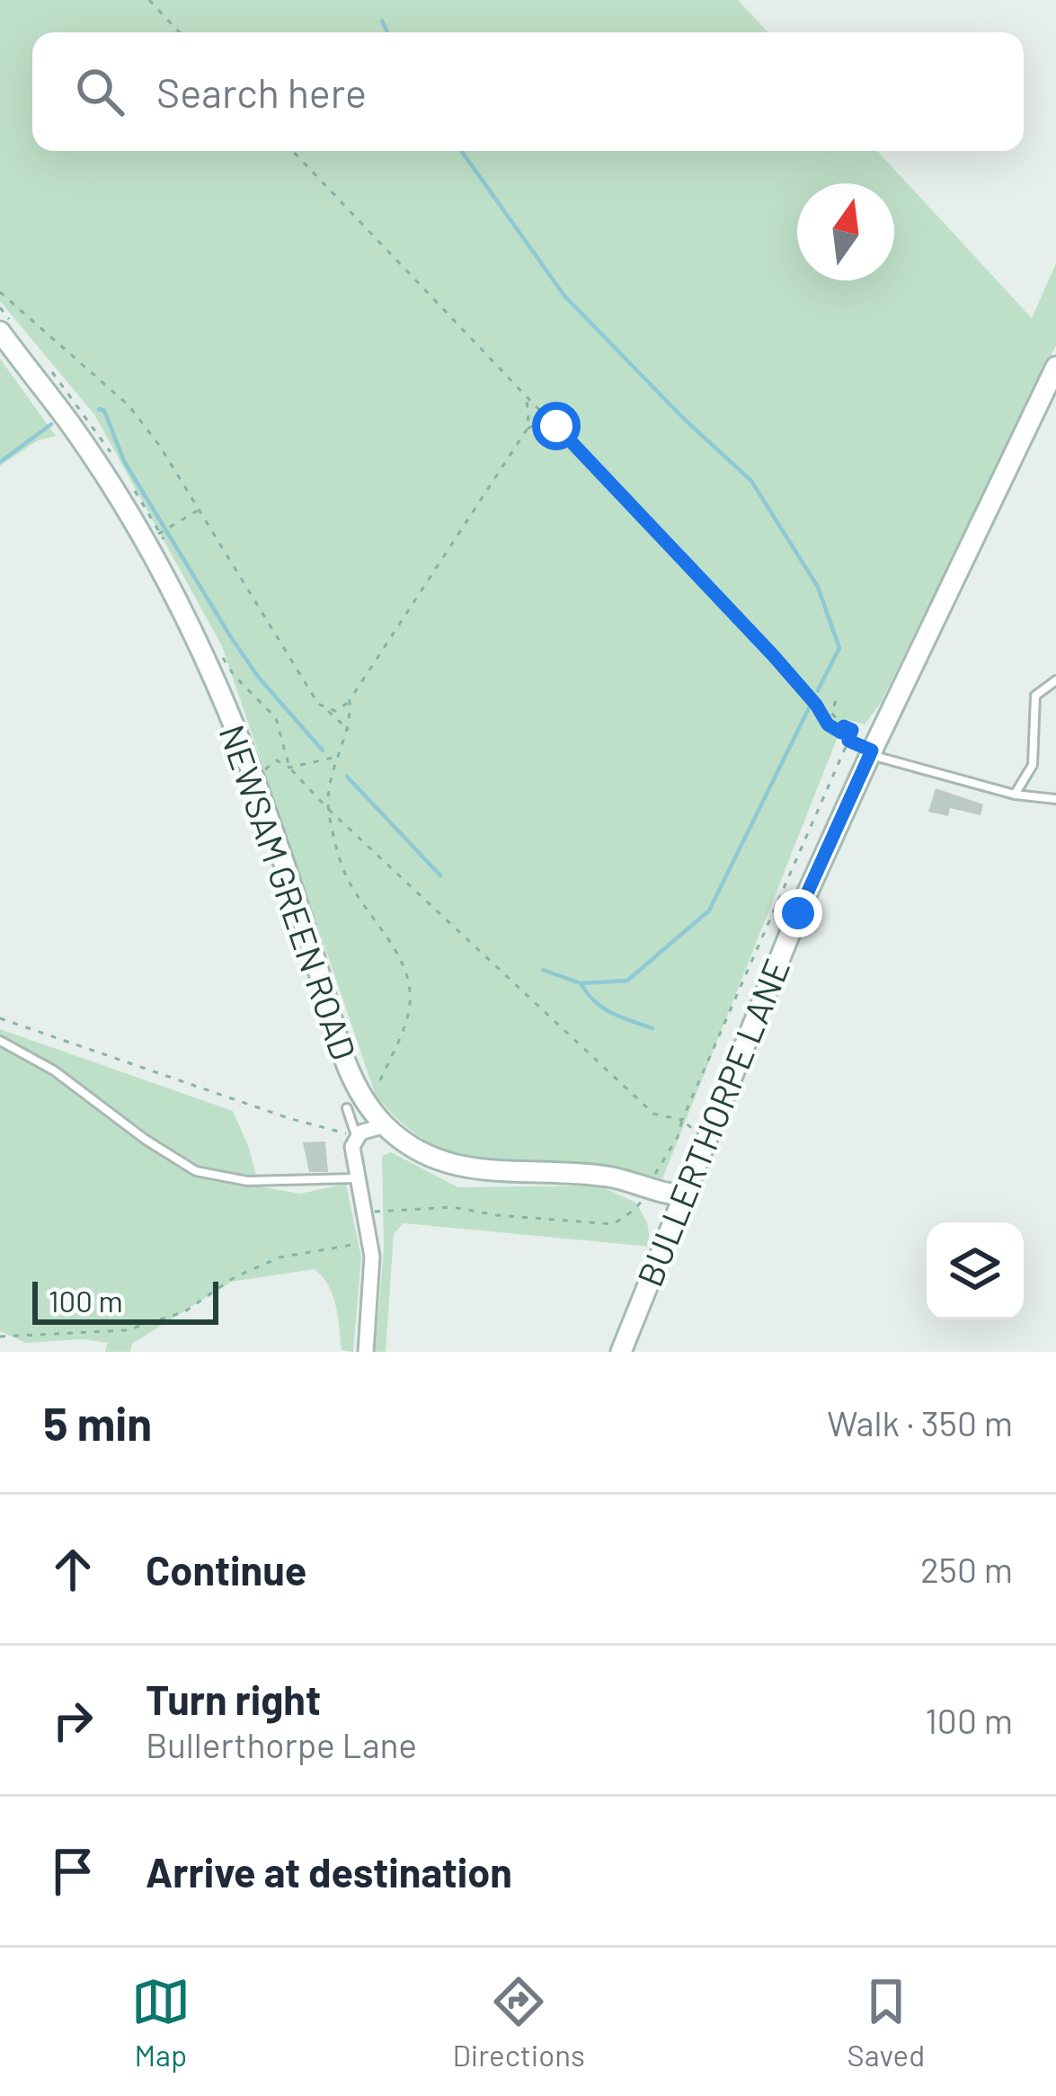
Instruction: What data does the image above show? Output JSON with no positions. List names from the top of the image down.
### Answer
{
  "streets": {
    "street": ["NEWSAM GREEN ROAD", "BULLERTHORPE LANE"]
  },
  "scale_bar": "100 m",
  "north": "top",
  "page": {
    "search": "Search here",
    "scale": "100 m",
    "heading": ["5 min", "Walk · 350 m"],
    "list": [
      ["Continue", "250 m"],
      ["Turn right", "Bullerthorpe Lane", "100 m"],
      "Arrive at destination"
    ],
    "nav": ["Map", "Directions", "Saved"]
  }
}
